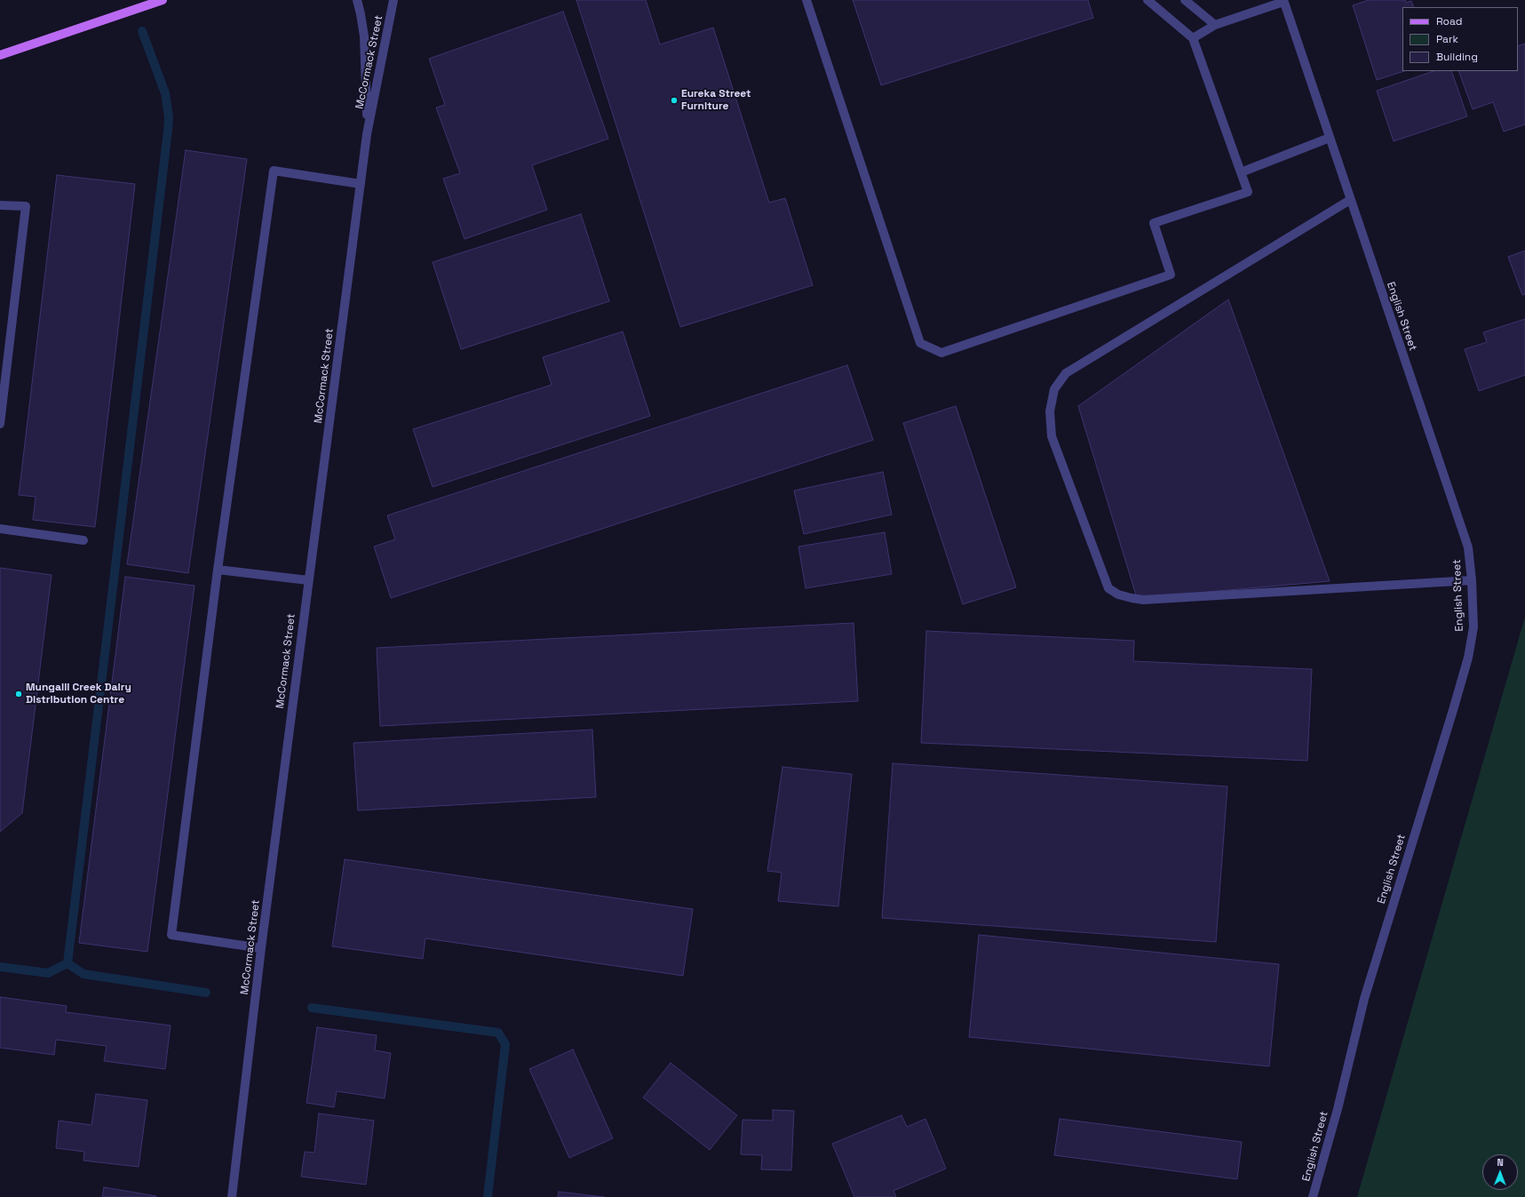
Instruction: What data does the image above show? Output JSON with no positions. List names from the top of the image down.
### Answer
{
  "streets": {
    "street": ["McCormack Street", "English Street"]
  },
  "places": ["Eureka Street Furniture", "Mungalli Creek Dairy Distribution Centre"],
  "legend": ["Road", "Park", "Building"],
  "north": "top"
}
